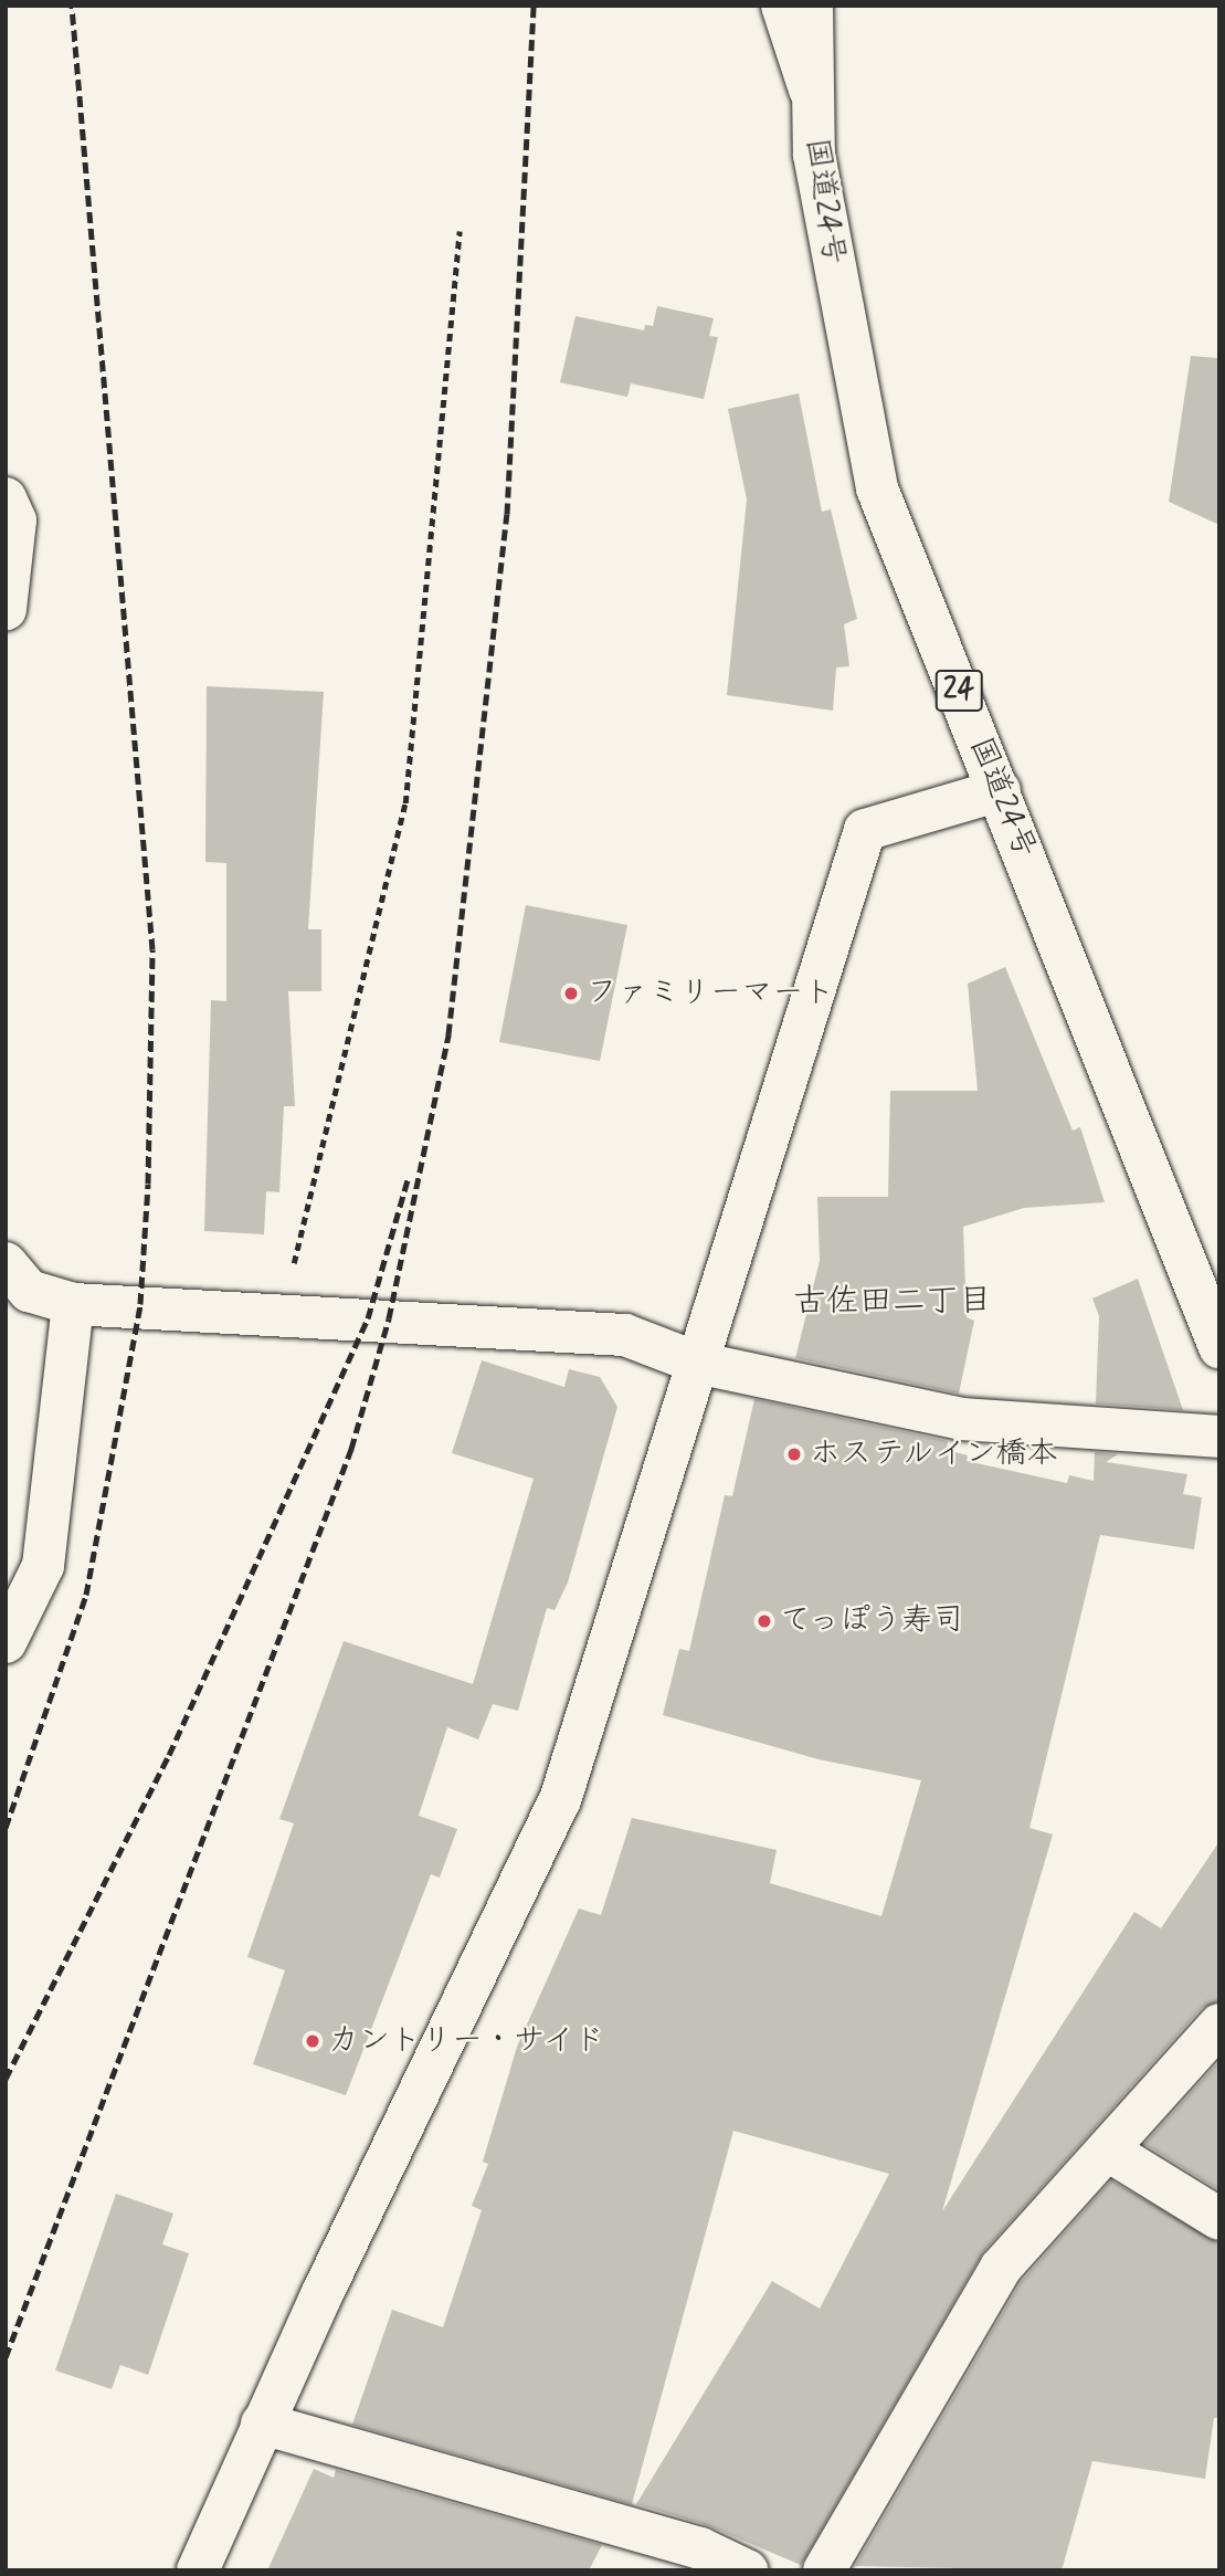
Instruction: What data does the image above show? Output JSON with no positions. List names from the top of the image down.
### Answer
{
  "streets": {
    "main road": ["国道24号", "24"]
  },
  "districts": ["古佐田二丁目"],
  "places": [
    "ファミリーマート",
    "ホステルイン橋本",
    "てっぽう寿司",
    "カントリー・サイド"
  ]
}
